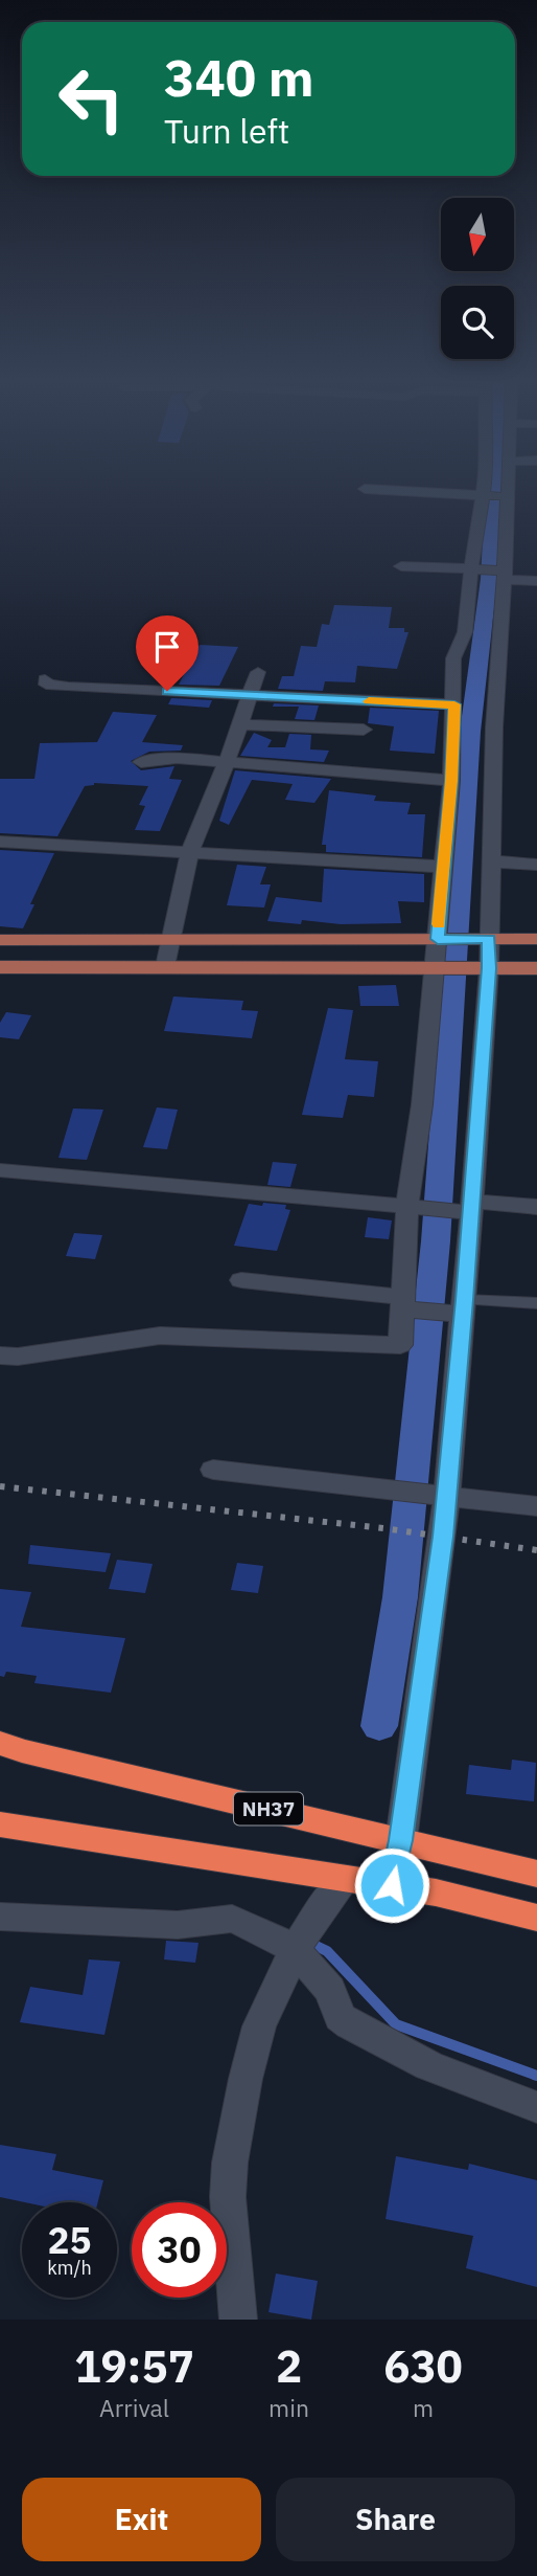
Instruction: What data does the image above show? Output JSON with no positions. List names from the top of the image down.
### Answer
{
  "streets": {
    "highway": ["NH37"]
  },
  "north": "bottom",
  "page": {
    "turn": ["340 m", "Turn left"],
    "speed": "25 km/h",
    "limit": "30",
    "eta": [
      "19:57",
      "Arrival",
      "2",
      "min",
      "630",
      "m"
    ],
    "buttons": ["Exit", "Share"]
  }
}
